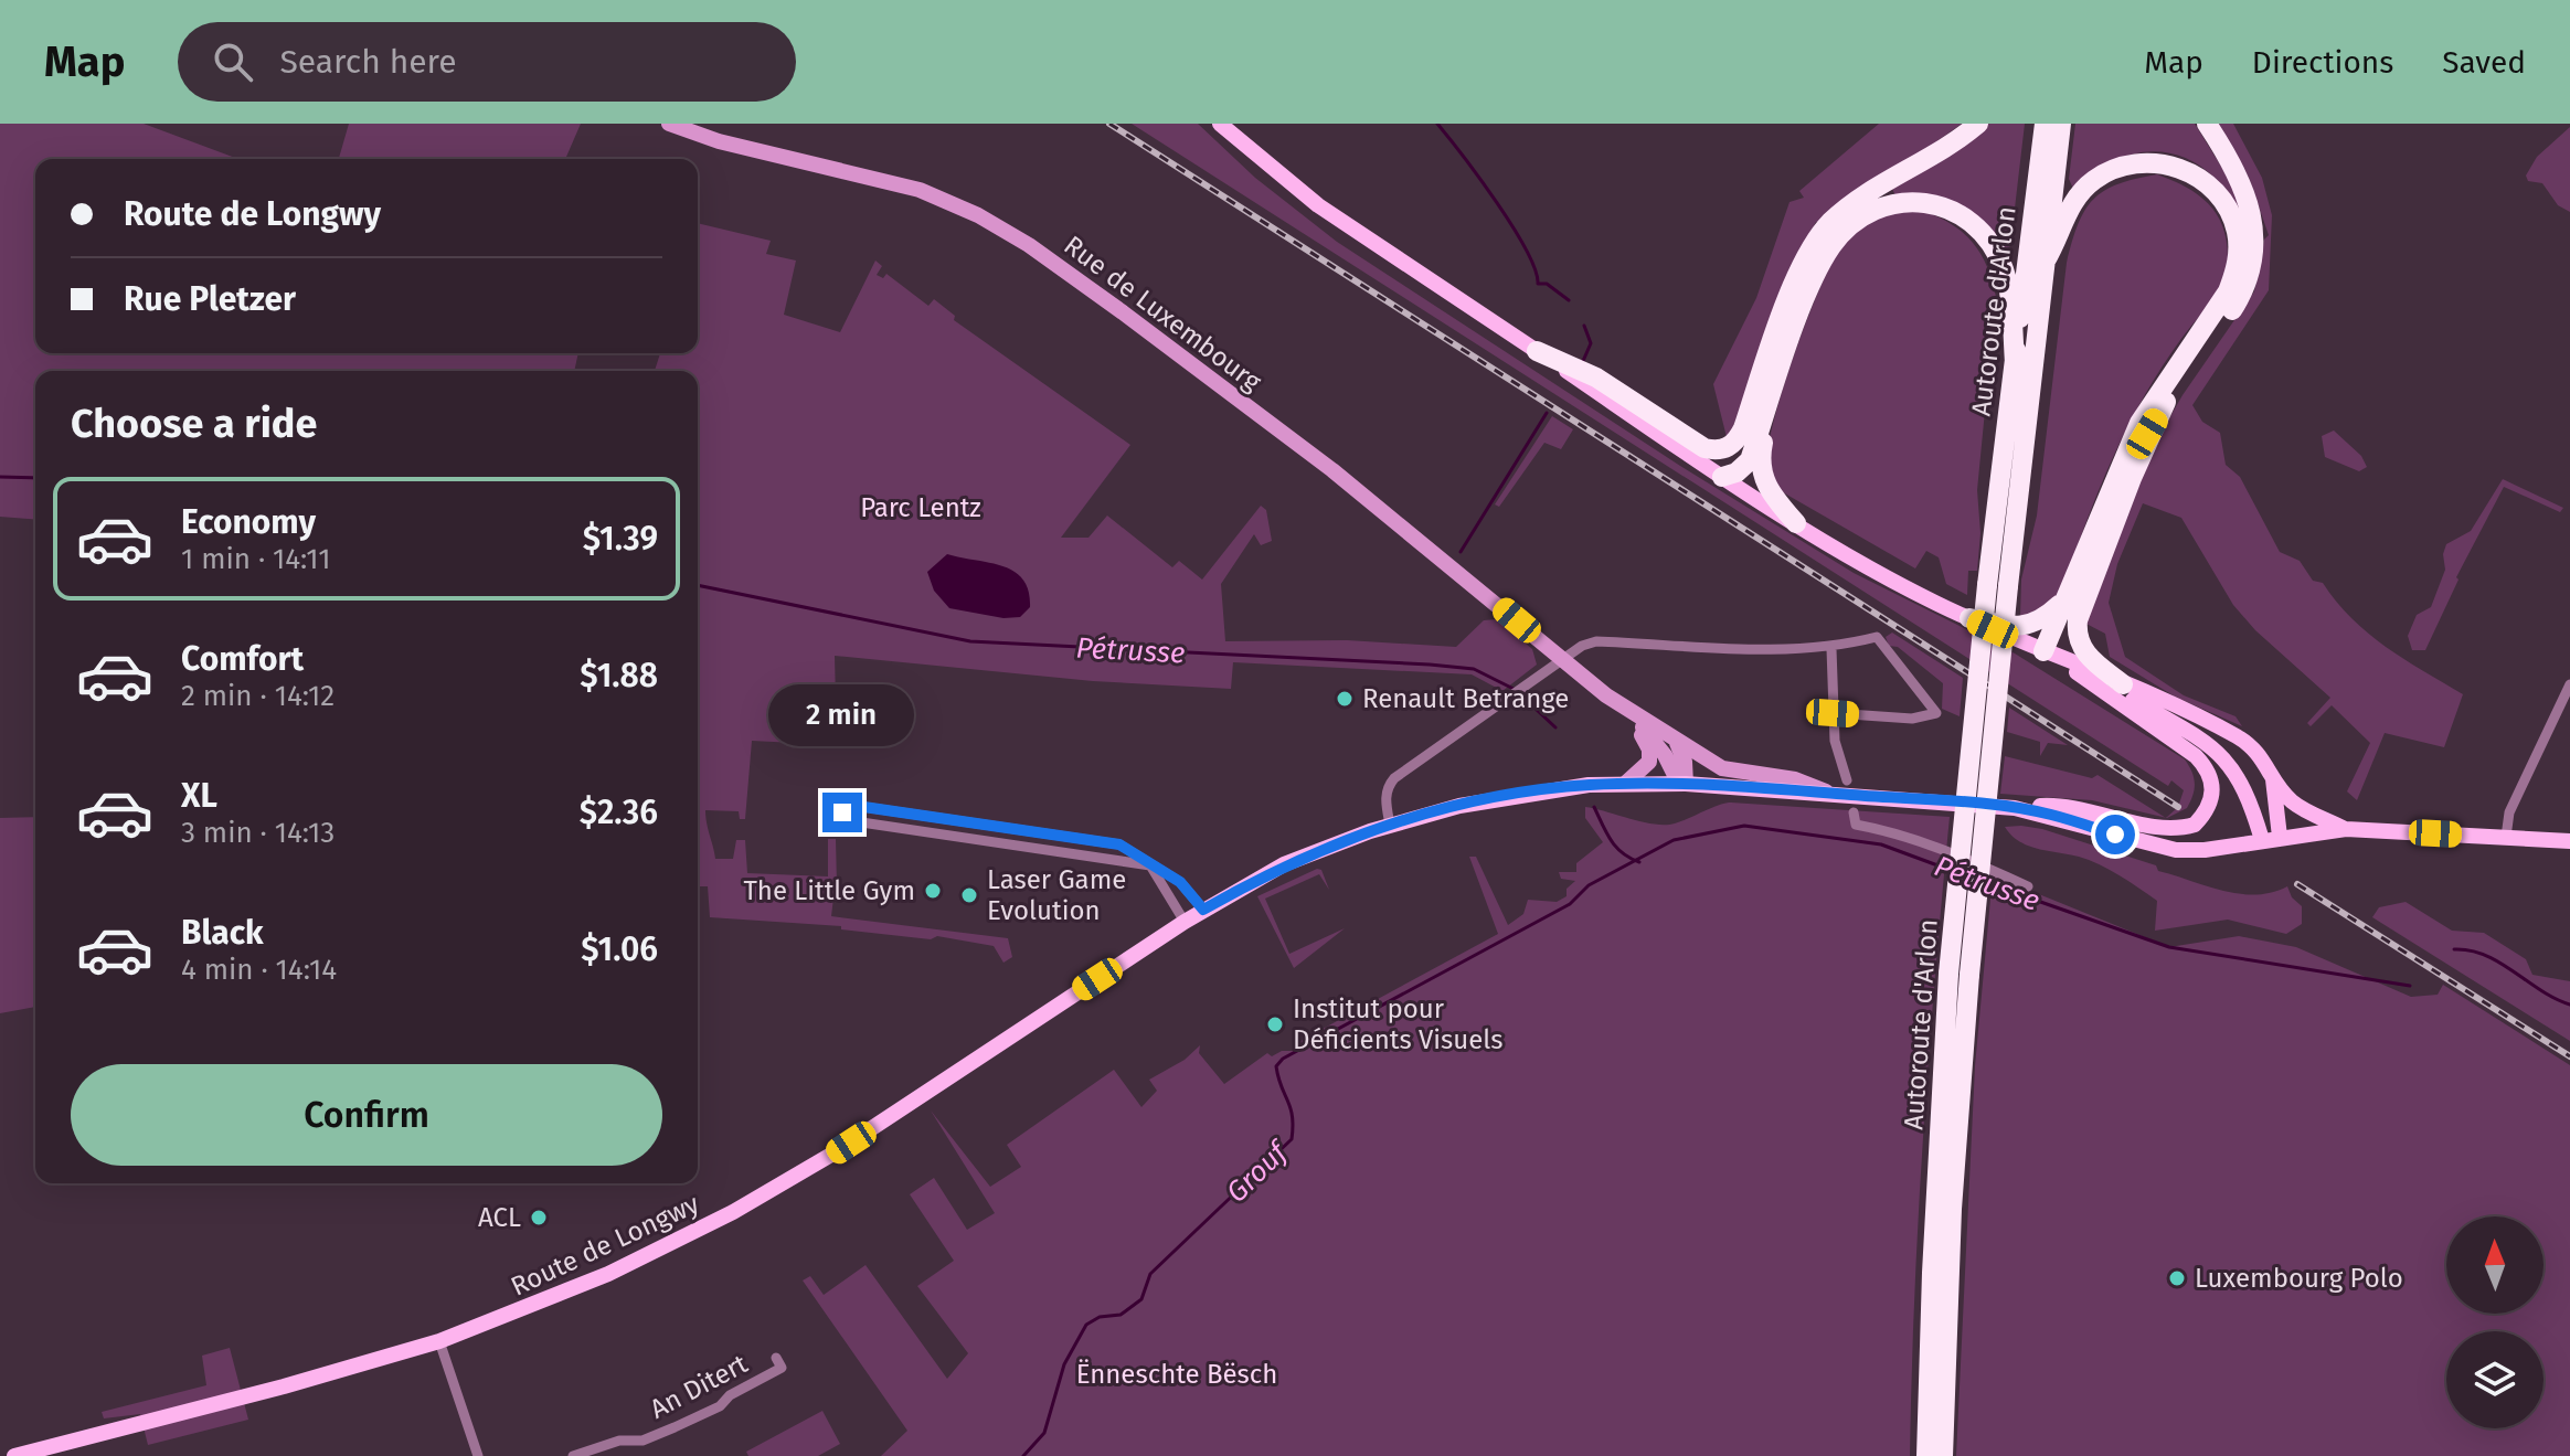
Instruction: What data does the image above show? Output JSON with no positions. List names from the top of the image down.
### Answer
{
  "streets": {
    "highway": ["Autoroute d'Arlon"],
    "main road": ["Rue de Luxembourg", "Route de Longwy"],
    "street": ["An Ditert"]
  },
  "crossings": [
    ["Rue de Luxembourg", "Route de Longwy"]
  ],
  "water": ["Pétrusse", "Grouf"],
  "parks": ["Parc Lentz", "Ënneschte Bësch"],
  "places": [
    "Renault Betrange",
    "The Little Gym",
    "Laser Game Evolution",
    "Institut pour Déficients Visuels",
    "ACL",
    "Luxembourg Polo"
  ],
  "north": "top",
  "page": {
    "header": "Map",
    "search": "Search here",
    "nav": ["Map", "Directions", "Saved"],
    "banner": ["Route de Longwy", "Rue Pletzer"],
    "heading": "Choose a ride",
    "list": [
      {
        "name": "Economy",
        "note": "1 min · 14:11",
        "value": "$1.39"
      },
      {
        "name": "Comfort",
        "note": "2 min · 14:12",
        "value": "$1.88"
      },
      {
        "name": "XL",
        "note": "3 min · 14:13",
        "value": "$2.36"
      },
      {
        "name": "Black",
        "note": "4 min · 14:14",
        "value": "$1.06"
      }
    ],
    "bubble": "2 min",
    "buttons": "Confirm"
  }
}
